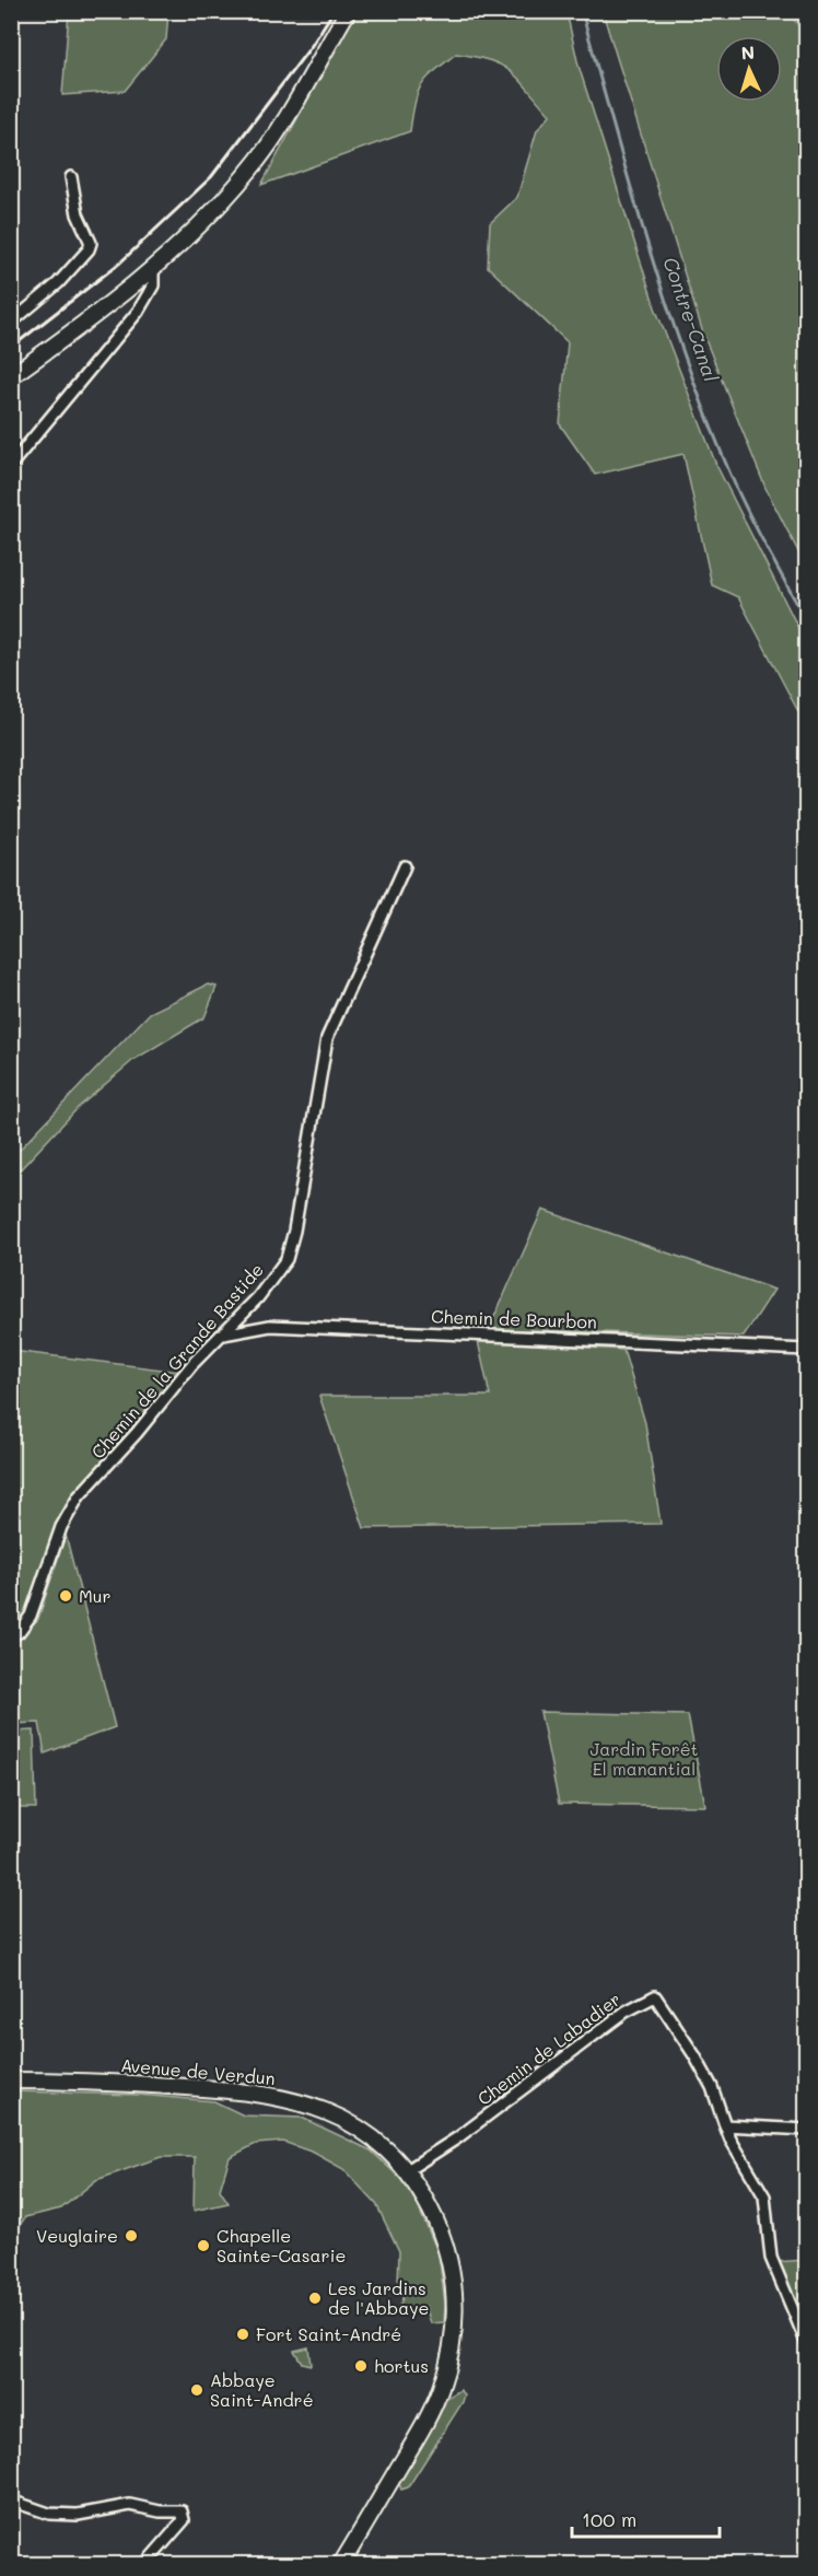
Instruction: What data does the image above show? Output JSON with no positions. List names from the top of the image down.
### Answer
{
  "streets": {
    "main road": ["Avenue de Verdun"],
    "street": ["Chemin de Bourbon", "Chemin de la Grande Bastide", "Chemin de Labadier"]
  },
  "crossings": [
    ["Chemin de Bourbon", "Chemin de la Grande Bastide"],
    ["Chemin de Labadier", "Avenue de Verdun"]
  ],
  "water": ["Contre-Canal"],
  "parks": ["Jardin Forêt El manantial"],
  "places": [
    "Mur",
    "Veuglaire",
    "Chapelle Sainte-Casarie",
    "Les Jardins de l'Abbaye",
    "Fort Saint-André",
    "hortus",
    "Abbaye Saint-André"
  ],
  "scale_bar": "100 m",
  "north": "top"
}
